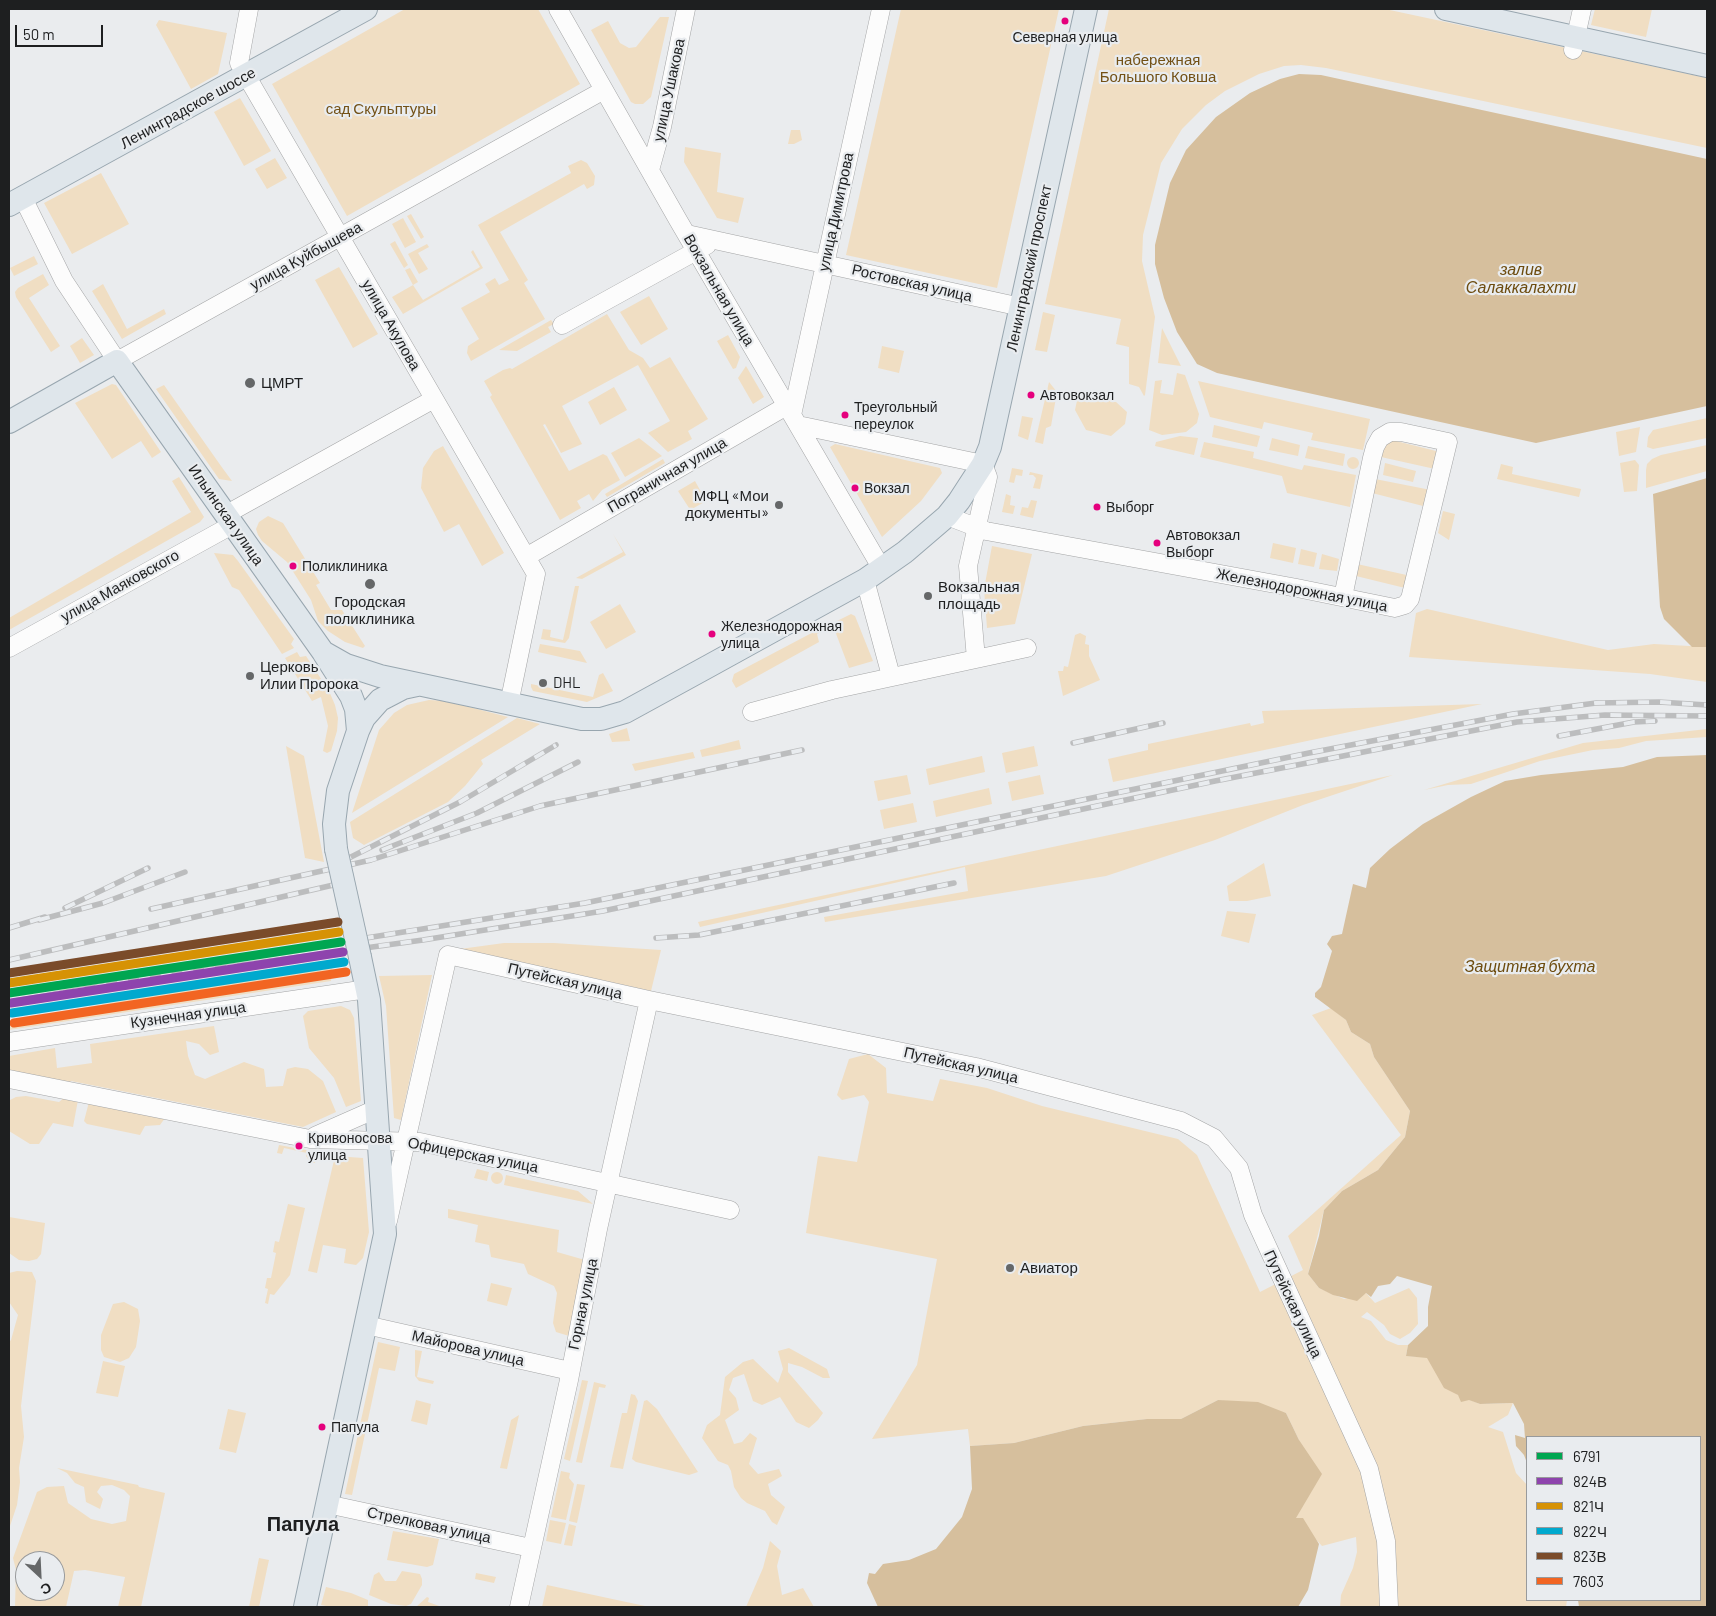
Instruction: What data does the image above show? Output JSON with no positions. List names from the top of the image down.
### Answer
{
  "streets": {
    "main road": [
      "Ленинградское шоссе",
      "улица Куйбышева",
      "Ленинградский проспект",
      "Ильинская улица"
    ],
    "street": [
      "улица Ушакова",
      "улица Димитрова",
      "Ростовская улица",
      "Вокзальная улица",
      "улица Акулова",
      "Пограничная улица",
      "улица Маяковского",
      "Железнодорожная улица",
      "Путейская улица",
      "Кузнечная улица",
      "Офицерская улица",
      "Горная улица",
      "Майорова улица",
      "Стрелковая улица"
    ]
  },
  "crossings": [
    ["улица Ушакова", "Вокзальная улица"],
    ["Ленинградское шоссе", "улица Акулова"],
    ["Ленинградское шоссе", "Ильинская улица"],
    ["улица Димитрова", "Ростовская улица"],
    ["улица Димитрова", "Вокзальная улица"],
    ["улица Димитрова", "Пограничная улица"],
    ["улица Куйбышева", "Вокзальная улица"],
    ["улица Куйбышева", "улица Акулова"],
    ["улица Куйбышева", "Ильинская улица"],
    ["Ленинградский проспект", "Ростовская улица"],
    ["Ленинградский проспект", "Железнодорожная улица"],
    ["Ростовская улица", "Вокзальная улица"],
    ["Вокзальная улица", "Пограничная улица"],
    ["улица Акулова", "Пограничная улица"],
    ["улица Акулова", "улица Маяковского"],
    ["Ильинская улица", "улица Маяковского"],
    ["Ильинская улица", "Кузнечная улица"],
    ["Путейская улица", "Офицерская улица"],
    ["Путейская улица", "Горная улица"],
    ["Офицерская улица", "Горная улица"],
    ["Горная улица", "Майорова улица"],
    ["Горная улица", "Стрелковая улица"]
  ],
  "districts": ["Папула"],
  "water": ["залив Салаккалахти", "Защитная бухта"],
  "parks": ["набережная Большого Ковша", "сад Скульптуры"],
  "places": [
    "Северная улица",
    "ЦМРТ",
    "Автовокзал",
    "Треугольный переулок",
    "Вокзал",
    "МФЦ «Мои документы»",
    "Выборг",
    "Автовокзал Выборг",
    "Поликлиника",
    "Городская поликлиника",
    "Вокзальная площадь",
    "Железнодорожная улица",
    "Церковь Илии Пророка",
    "DHL",
    "Кривоносова улица",
    "Авиатор",
    "Папула"
  ],
  "lines": [
    "transit line 823В",
    "transit line 821Ч",
    "transit line 6791",
    "transit line 824В",
    "transit line 822Ч",
    "transit line 7603"
  ],
  "legend": [
    "6791",
    "824В",
    "821Ч",
    "822Ч",
    "823В",
    "7603"
  ],
  "scale_bar": "50 m",
  "north": "bottom right"
}
